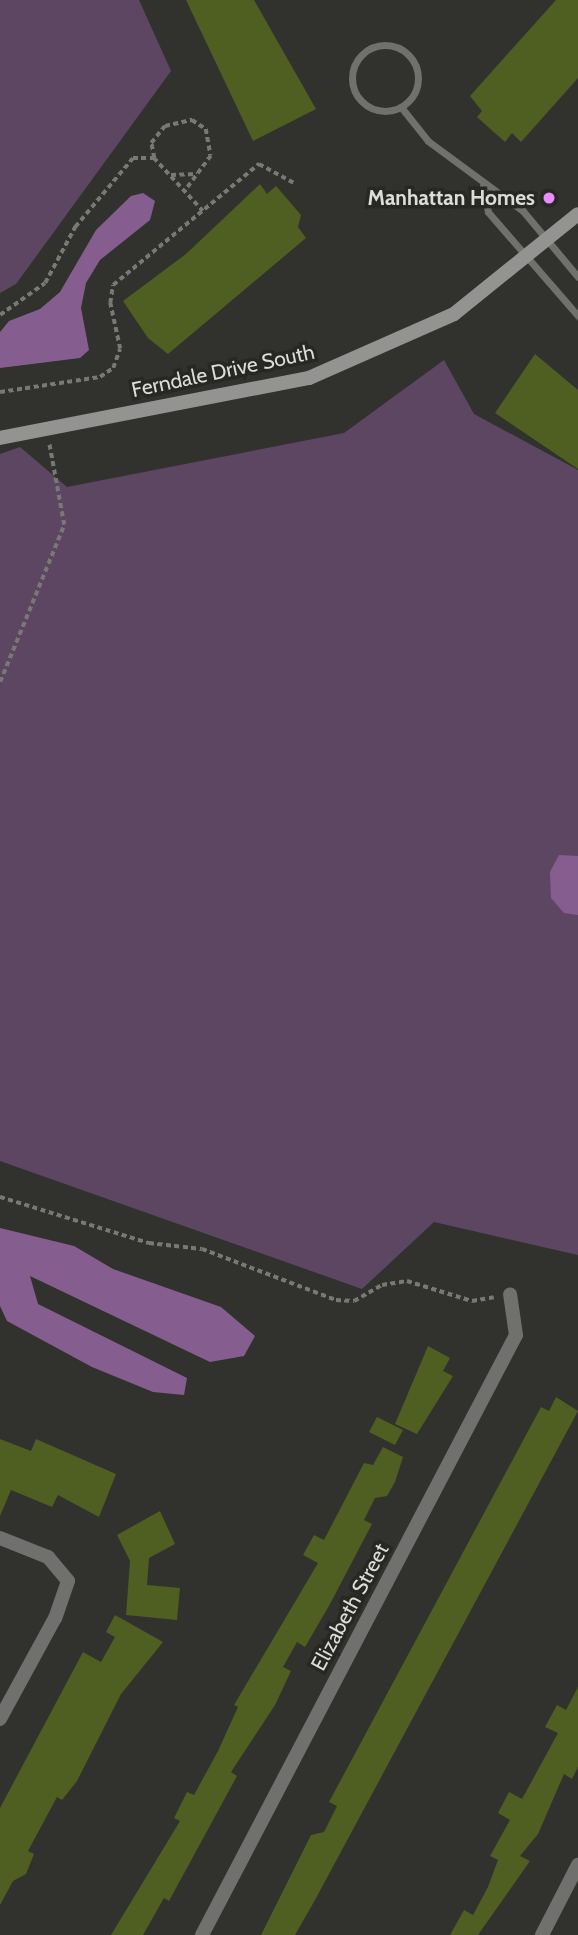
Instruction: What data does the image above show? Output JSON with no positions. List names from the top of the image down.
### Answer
{
  "streets": {
    "main road": ["Ferndale Drive South"],
    "street": ["Elizabeth Street"]
  },
  "places": ["Manhattan Homes"]
}
